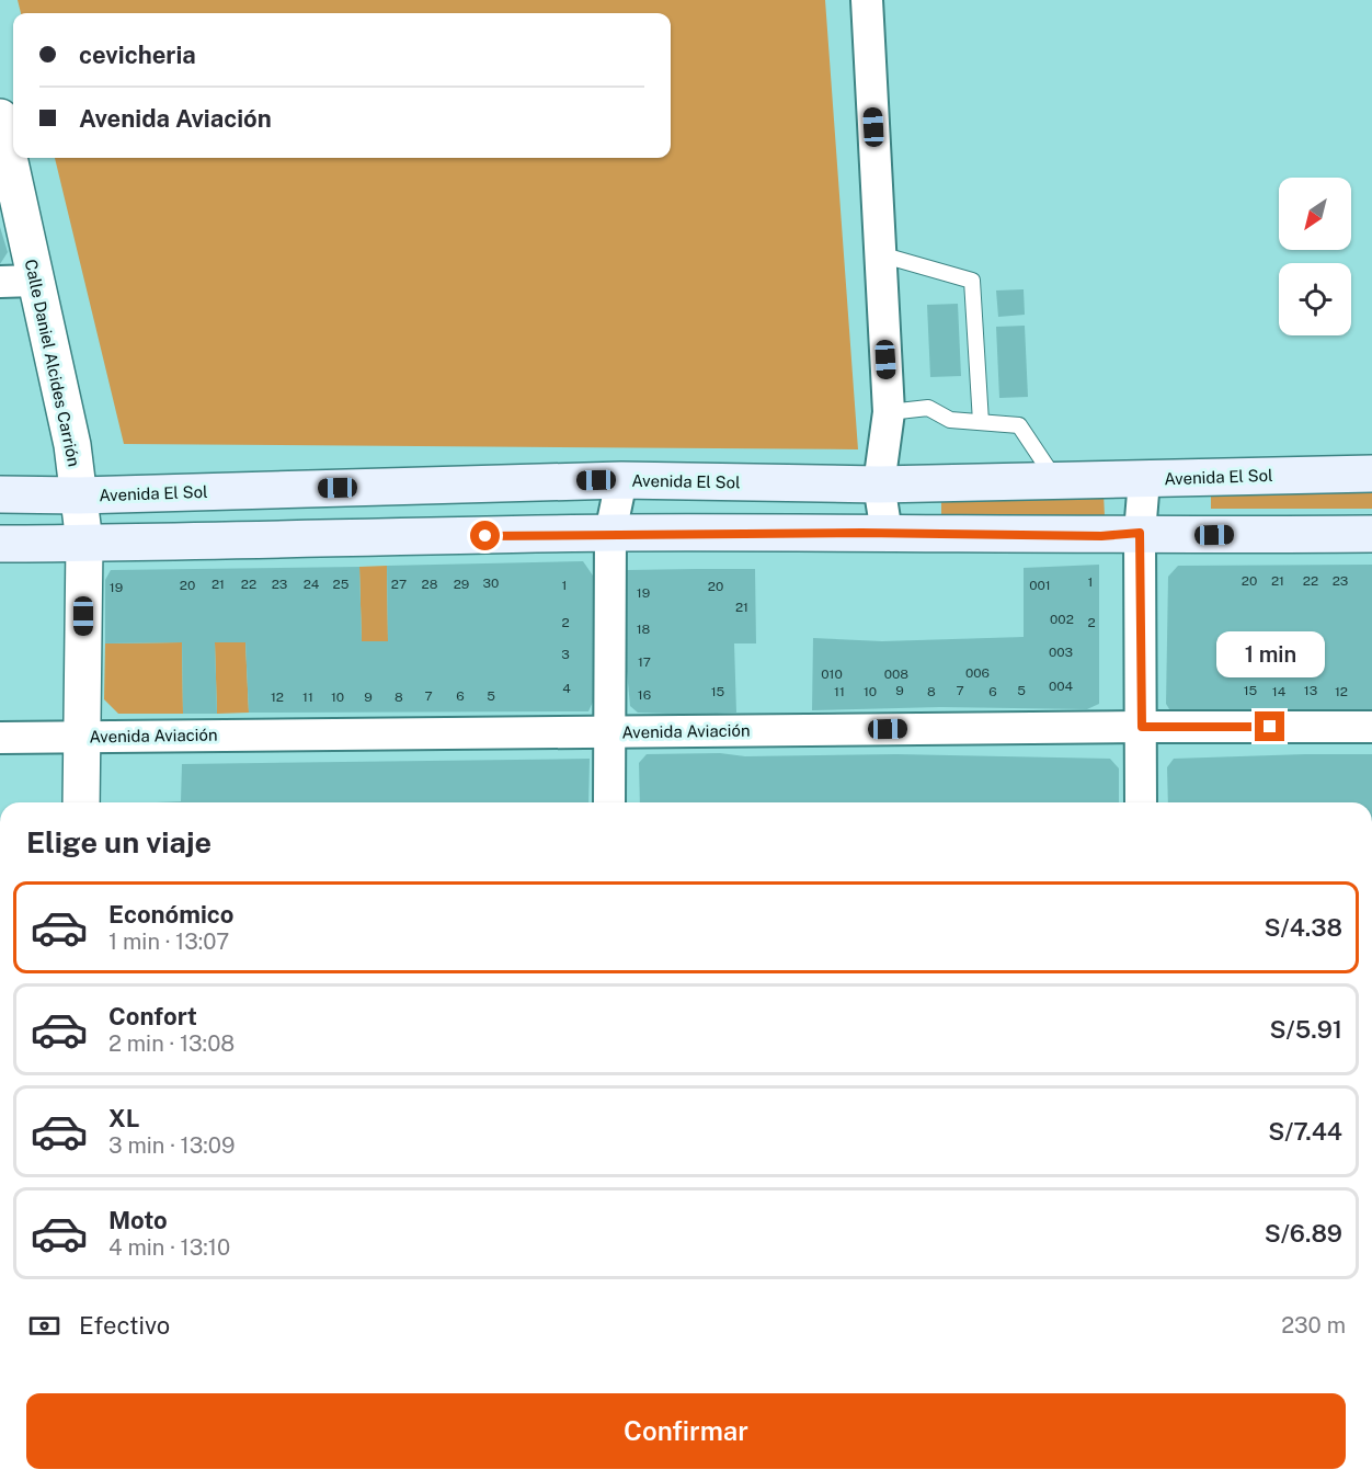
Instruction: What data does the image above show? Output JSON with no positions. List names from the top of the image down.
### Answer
{
  "streets": {
    "main road": ["Avenida El Sol"],
    "street": ["Calle Daniel Alcides Carrión", "Avenida Aviación"]
  },
  "crossings": [
    ["Calle Daniel Alcides Carrión", "Avenida El Sol"],
    ["Calle Daniel Alcides Carrión", "Avenida Aviación"]
  ],
  "house_numbers": [
    "20",
    "21",
    "22",
    "23",
    "1",
    "30",
    "21",
    "22",
    "23",
    "24",
    "25",
    "27",
    "28",
    "29",
    "20",
    "1",
    "001",
    "20",
    "19",
    "19",
    "21",
    "002",
    "2",
    "2",
    "18",
    "003",
    "3",
    "17",
    "006",
    "010",
    "008",
    "004",
    "4",
    "9",
    "7",
    "5",
    "15",
    "13",
    "15",
    "11",
    "10",
    "8",
    "6",
    "14",
    "12",
    "16",
    "7",
    "6",
    "5",
    "12",
    "11",
    "10",
    "9",
    "8"
  ],
  "north": "bottom left",
  "page": {
    "banner": ["cevicheria", "Avenida Aviación"],
    "bubble": "1 min",
    "heading": "Elige un viaje",
    "list": [
      {
        "name": "Económico",
        "note": "1 min · 13:07",
        "value": "S/4.38"
      },
      {
        "name": "Confort",
        "note": "2 min · 13:08",
        "value": "S/5.91"
      },
      {
        "name": "XL",
        "note": "3 min · 13:09",
        "value": "S/7.44"
      },
      {
        "name": "Moto",
        "note": "4 min · 13:10",
        "value": "S/6.89"
      }
    ],
    "pay": ["Efectivo", "230 m"],
    "buttons": "Confirmar"
  }
}
